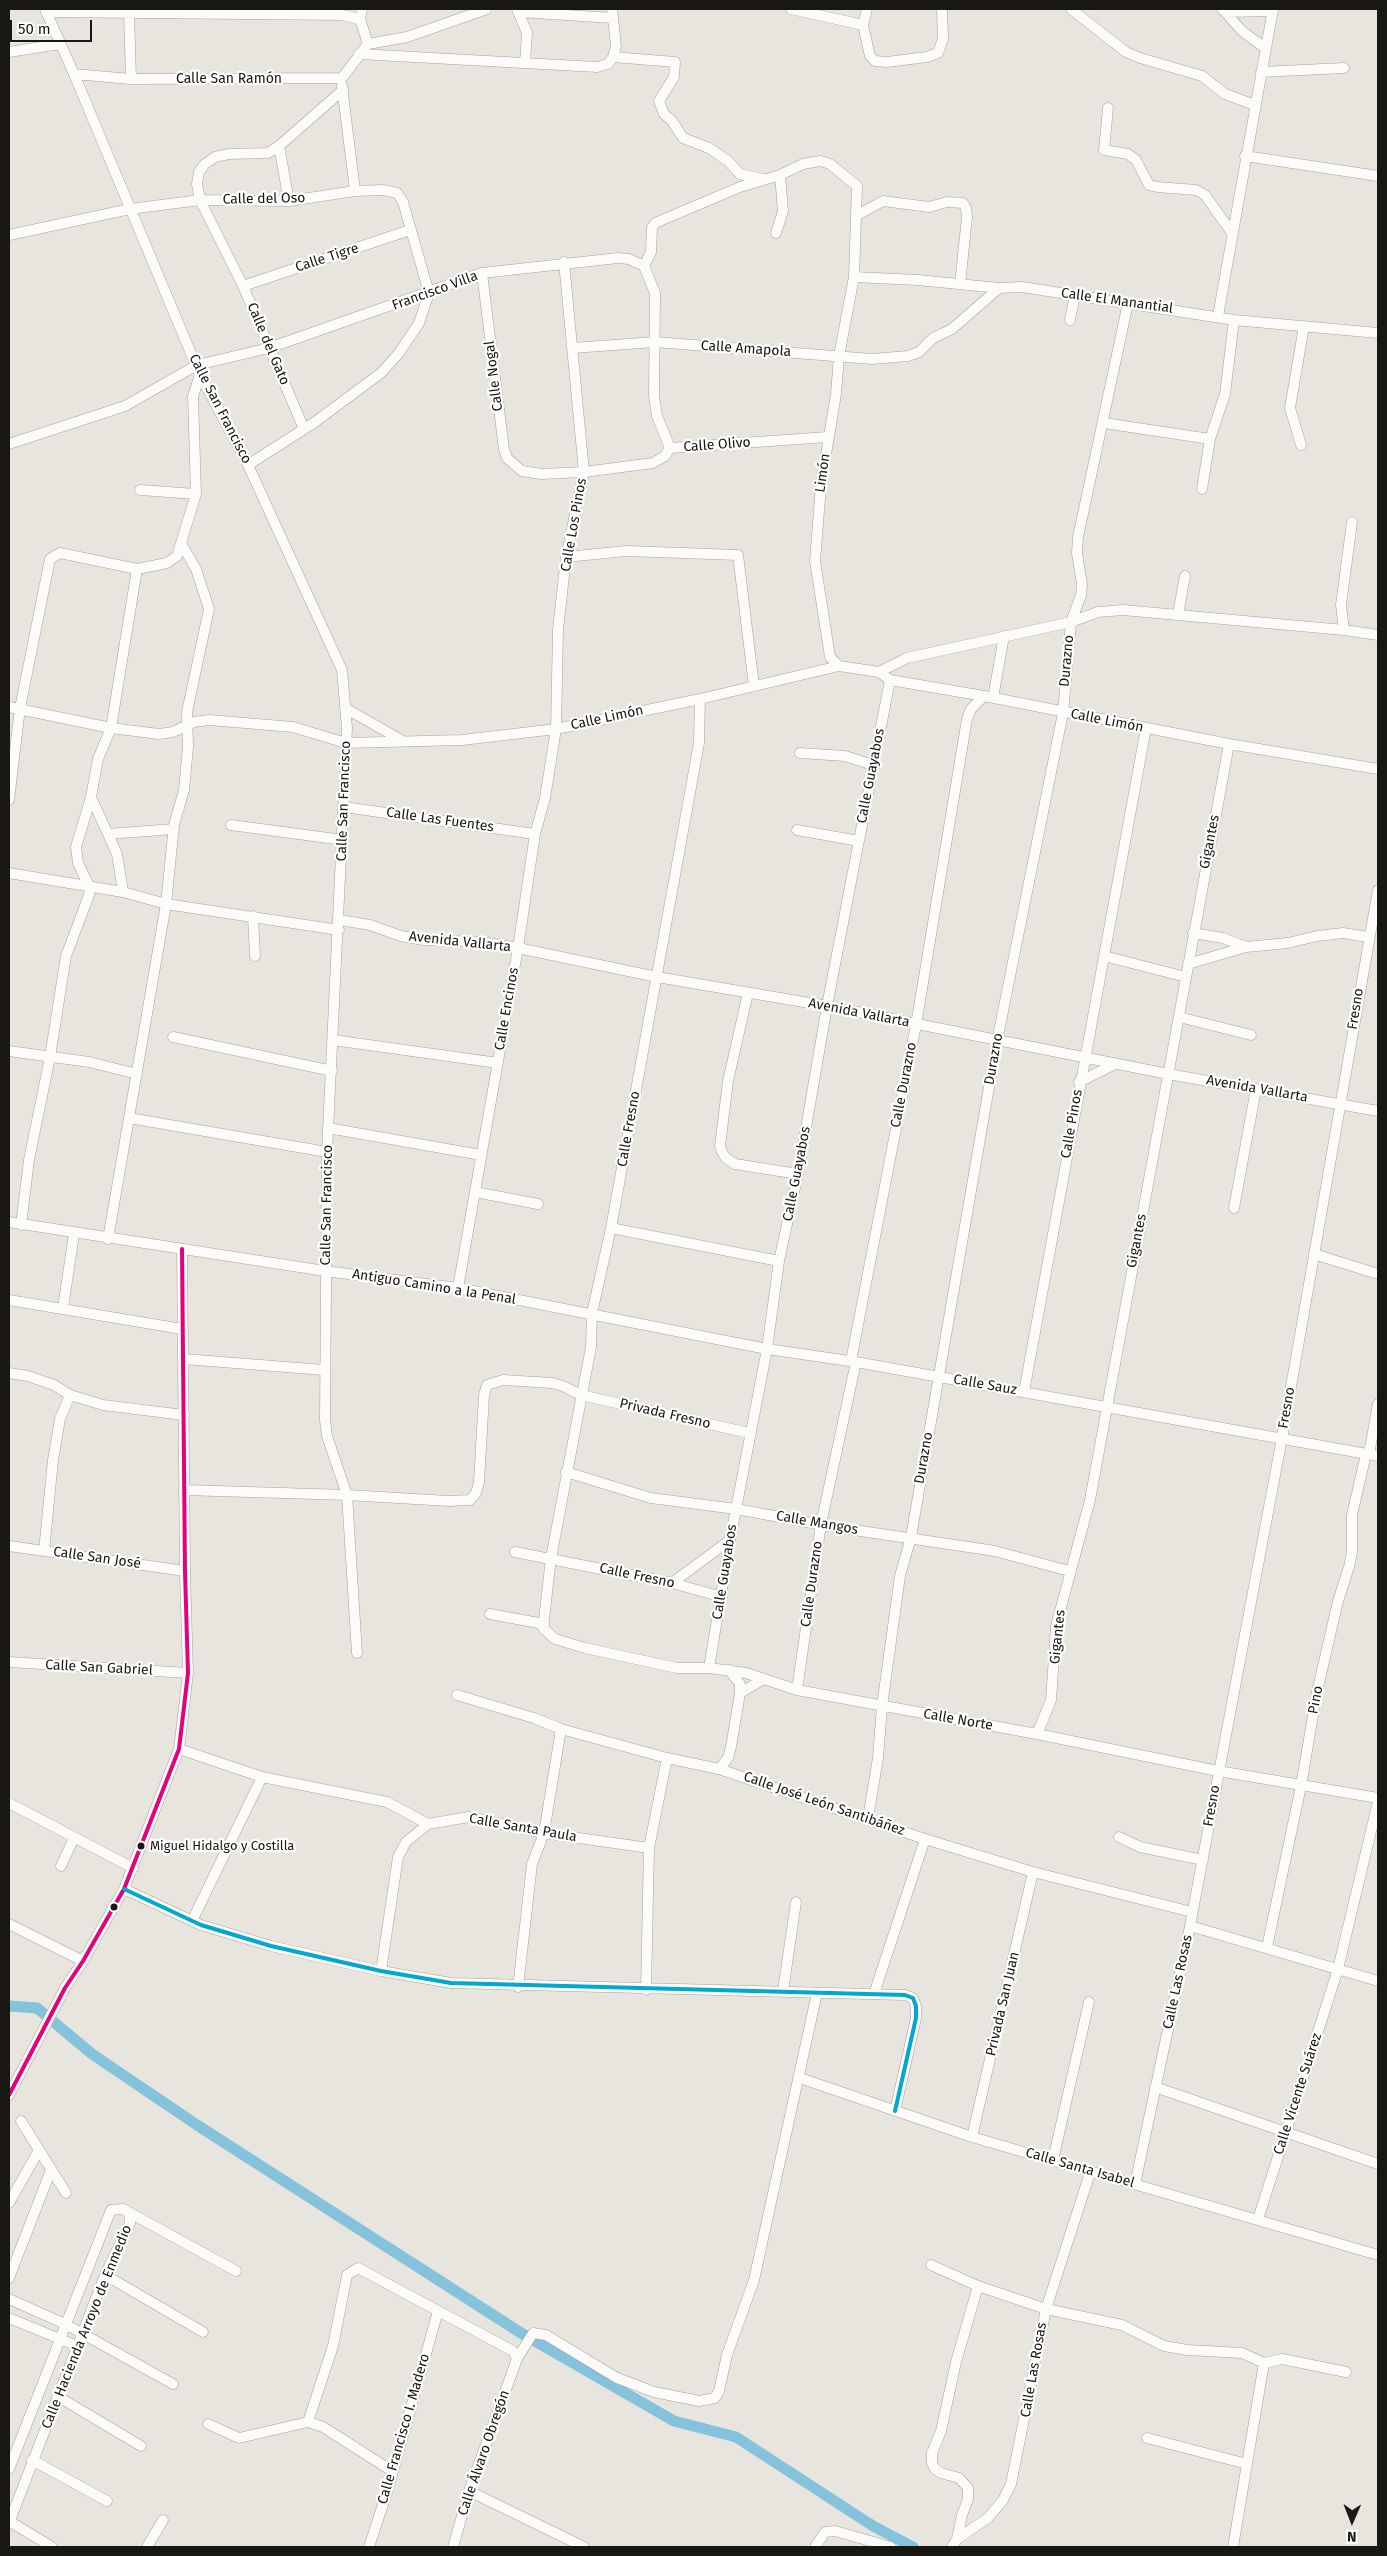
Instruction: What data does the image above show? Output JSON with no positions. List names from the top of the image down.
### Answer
{
  "streets": {
    "street": [
      "Calle San Ramón",
      "Calle del Oso",
      "Calle Tigre",
      "Francisco Villa",
      "Calle El Manantial",
      "Calle del Gato",
      "Calle Amapola",
      "Calle Nogal",
      "Calle San Francisco",
      "Calle Olivo",
      "Limón",
      "Calle Los Pinos",
      "Durazno",
      "Calle Limón",
      "Calle Guayabos",
      "Calle Las Fuentes",
      "Gigantes",
      "Avenida Vallarta",
      "Calle Encinos",
      "Fresno",
      "Calle Durazno",
      "Calle Pinos",
      "Calle Fresno",
      "Antiguo Camino a la Penal",
      "Calle Sauz",
      "Privada Fresno",
      "Calle Mangos",
      "Calle San José",
      "Calle San Gabriel",
      "Pino",
      "Calle Norte",
      "Calle José León Santibáñez",
      "Calle Santa Paula",
      "Calle Las Rosas",
      "Privada San Juan",
      "Calle Vicente Suárez",
      "Calle Santa Isabel",
      "Calle Hacienda Arroyo de Enmedio",
      "Calle Francisco I. Madero",
      "Calle Álvaro Obregón"
    ]
  },
  "crossings": [
    ["Calle San Ramón", "Calle San Francisco"],
    ["Calle del Oso", "Calle Tigre"],
    ["Calle del Oso", "Calle del Gato"],
    ["Calle del Oso", "Calle San Francisco"],
    ["Calle Tigre", "Calle del Gato"],
    ["Francisco Villa", "Calle del Gato"],
    ["Francisco Villa", "Calle Nogal"],
    ["Francisco Villa", "Calle San Francisco"],
    ["Francisco Villa", "Calle Los Pinos"],
    ["Calle El Manantial", "Calle Amapola"],
    ["Calle El Manantial", "Limón"],
    ["Calle El Manantial", "Durazno"],
    ["Calle Amapola", "Limón"],
    ["Calle Amapola", "Calle Los Pinos"],
    ["Calle Nogal", "Calle Olivo"],
    ["Calle San Francisco", "Calle Limón"],
    ["Calle San Francisco", "Calle Las Fuentes"],
    ["Calle San Francisco", "Avenida Vallarta"],
    ["Calle San Francisco", "Antiguo Camino a la Penal"],
    ["Calle San Francisco", "Privada Fresno"],
    ["Calle Olivo", "Limón"],
    ["Calle Olivo", "Calle Los Pinos"],
    ["Limón", "Calle Limón"],
    ["Calle Los Pinos", "Calle Limón"],
    ["Calle Los Pinos", "Calle Encinos"],
    ["Durazno", "Calle Limón"],
    ["Durazno", "Avenida Vallarta"],
    ["Durazno", "Calle Sauz"],
    ["Durazno", "Calle Mangos"],
    ["Durazno", "Calle Norte"],
    ["Durazno", "Calle José León Santibáñez"],
    ["Calle Limón", "Calle Guayabos"],
    ["Calle Limón", "Gigantes"],
    ["Calle Limón", "Calle Encinos"],
    ["Calle Limón", "Calle Durazno"],
    ["Calle Limón", "Calle Pinos"],
    ["Calle Limón", "Calle Fresno"],
    ["Calle Guayabos", "Avenida Vallarta"],
    ["Calle Guayabos", "Calle Fresno"],
    ["Calle Guayabos", "Calle Sauz"],
    ["Calle Guayabos", "Privada Fresno"],
    ["Calle Guayabos", "Calle Mangos"],
    ["Calle Guayabos", "Calle Norte"],
    ["Calle Las Fuentes", "Calle Encinos"],
    ["Gigantes", "Avenida Vallarta"],
    ["Gigantes", "Calle Sauz"],
    ["Gigantes", "Calle Mangos"],
    ["Gigantes", "Calle Norte"],
    ["Avenida Vallarta", "Calle Encinos"],
    ["Avenida Vallarta", "Fresno"],
    ["Avenida Vallarta", "Calle Durazno"],
    ["Avenida Vallarta", "Calle Pinos"],
    ["Avenida Vallarta", "Calle Fresno"],
    ["Calle Encinos", "Antiguo Camino a la Penal"],
    ["Fresno", "Calle Sauz"],
    ["Fresno", "Calle Norte"],
    ["Fresno", "Calle José León Santibáñez"],
    ["Fresno", "Calle Las Rosas"],
    ["Calle Durazno", "Calle Sauz"],
    ["Calle Durazno", "Calle Mangos"],
    ["Calle Durazno", "Calle Norte"],
    ["Calle Pinos", "Calle Sauz"],
    ["Calle Fresno", "Antiguo Camino a la Penal"],
    ["Calle Fresno", "Calle Sauz"],
    ["Calle Fresno", "Privada Fresno"],
    ["Calle Fresno", "Calle Mangos"],
    ["Calle Fresno", "Calle Norte"],
    ["Antiguo Camino a la Penal", "Calle Sauz"],
    ["Calle Sauz", "Pino"],
    ["Pino", "Calle Norte"],
    ["Calle Norte", "Calle Vicente Suárez"],
    ["Calle José León Santibáñez", "Privada San Juan"],
    ["Calle Las Rosas", "Calle Santa Isabel"],
    ["Privada San Juan", "Calle Santa Isabel"],
    ["Calle Vicente Suárez", "Calle Santa Isabel"],
    ["Calle Santa Isabel", "Calle Álvaro Obregón"]
  ],
  "places": ["Miguel Hidalgo y Costilla"],
  "scale_bar": "50 m",
  "north": "bottom"
}
